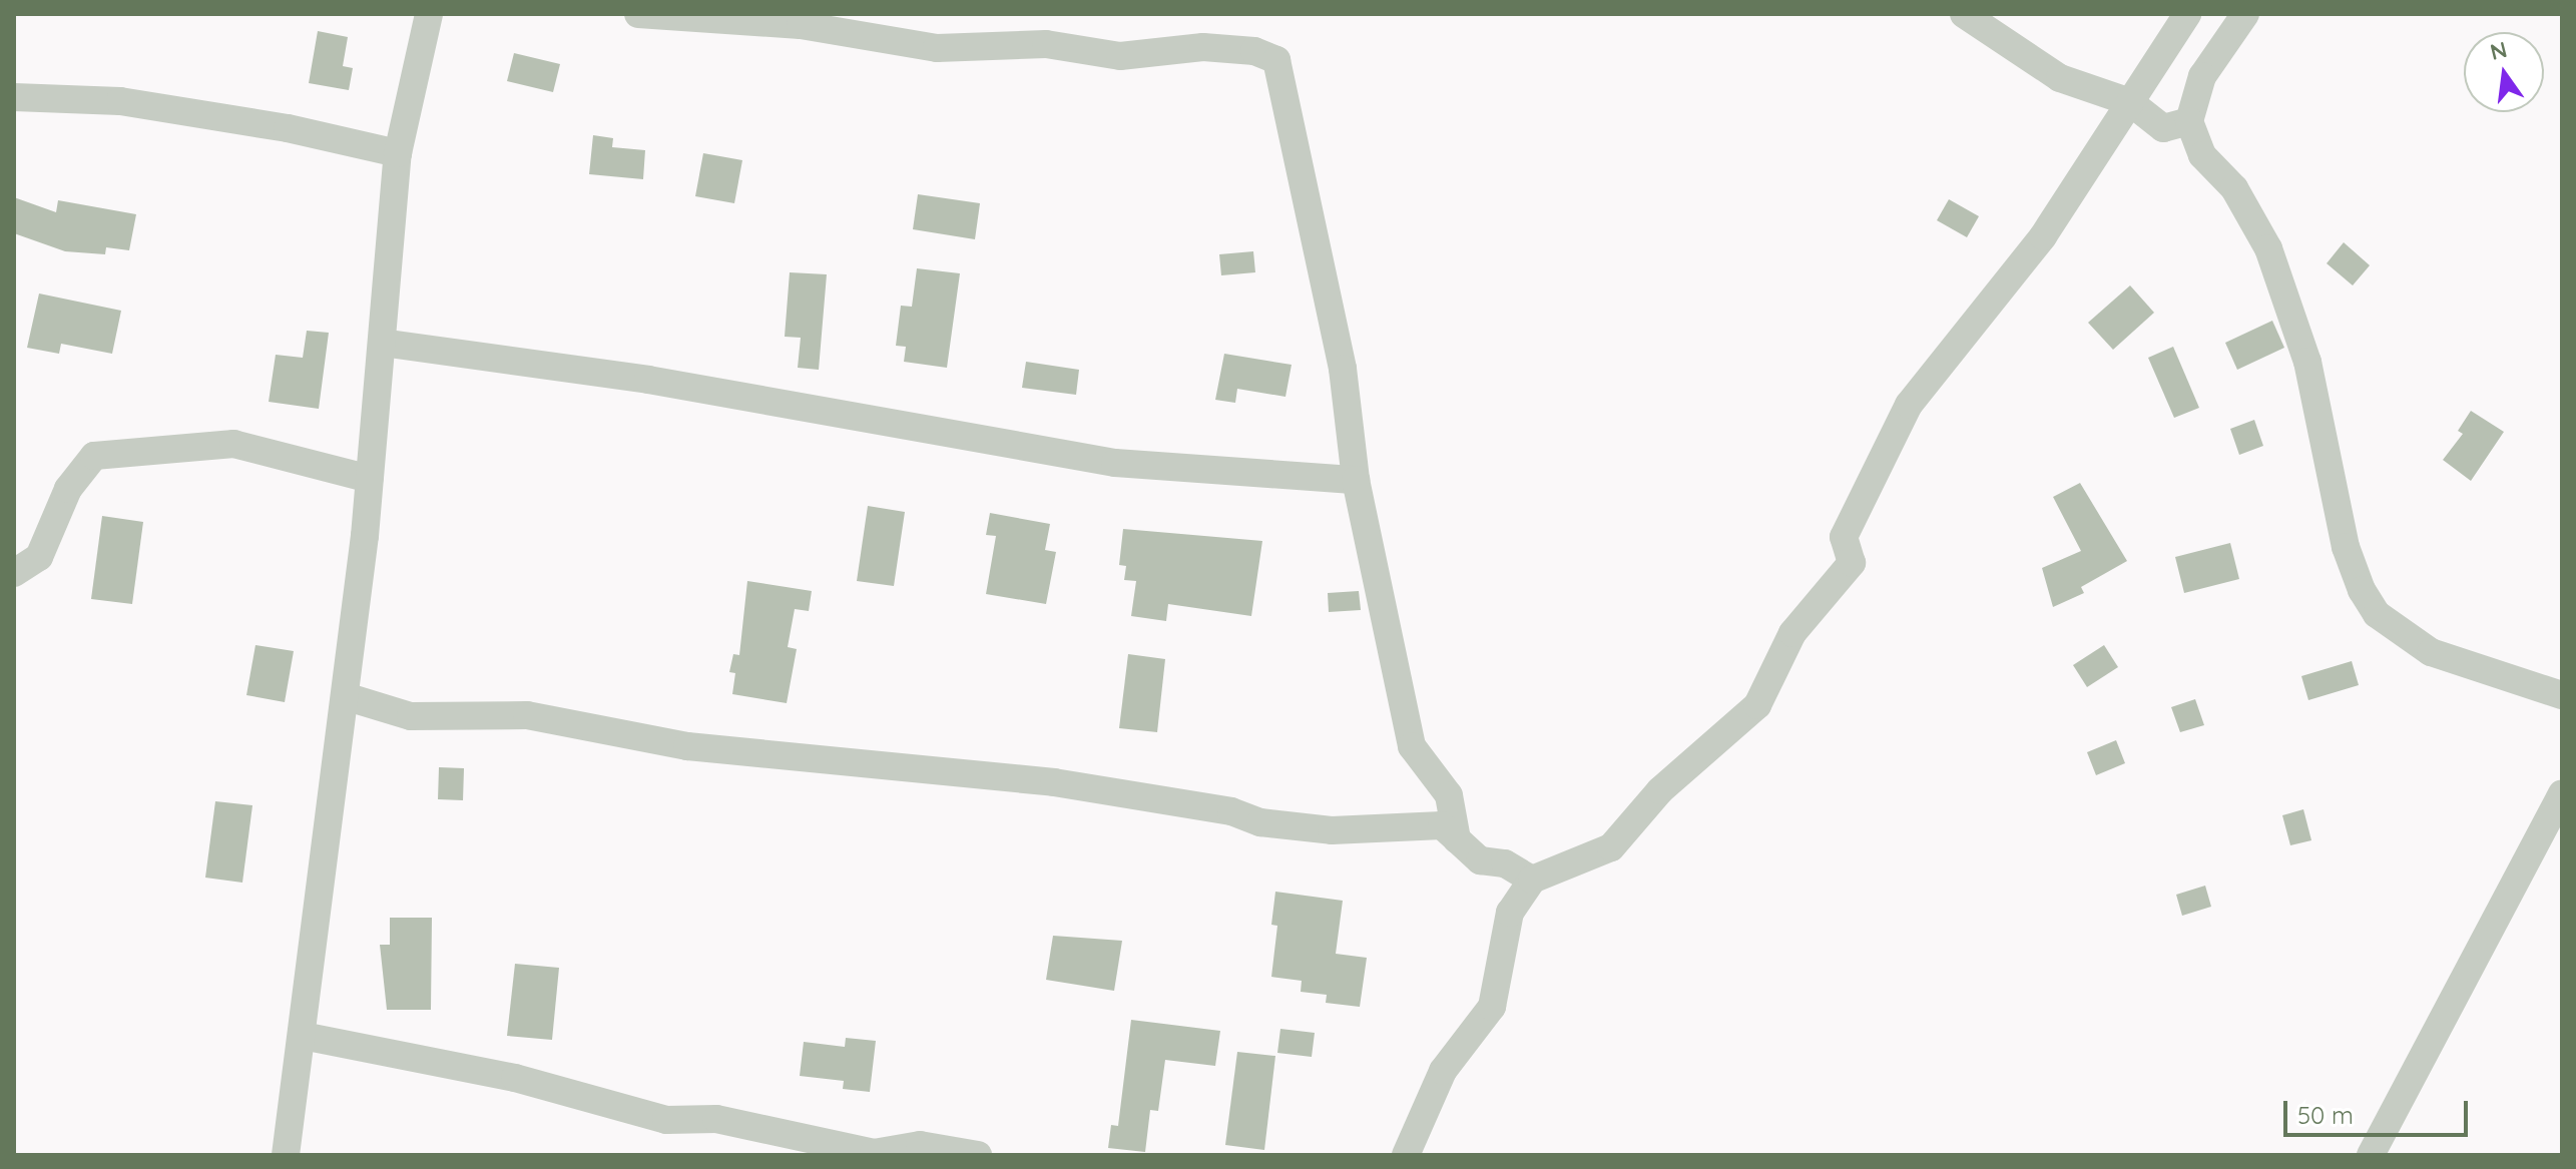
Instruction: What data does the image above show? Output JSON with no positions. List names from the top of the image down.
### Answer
{
  "scale_bar": "50 m",
  "north": "top"
}
